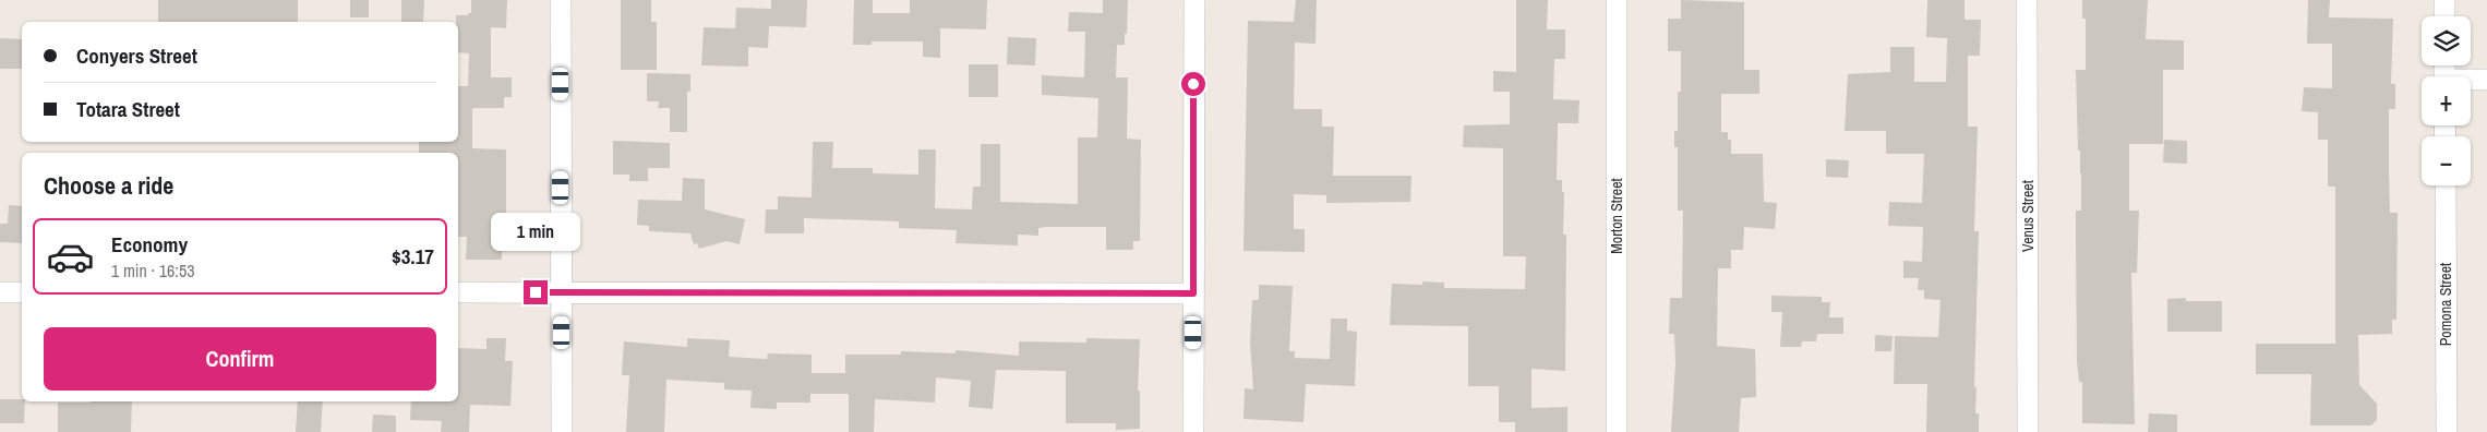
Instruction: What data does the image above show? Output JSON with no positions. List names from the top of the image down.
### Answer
{
  "streets": {
    "street": ["Morton Street", "Venus Street", "Pomona Street"]
  },
  "page": {
    "map_buttons": ["+", "−"],
    "banner": ["Conyers Street", "Totara Street"],
    "heading": "Choose a ride",
    "bubble": "1 min",
    "list": [
      {
        "name": "Economy",
        "note": "1 min · 16:53",
        "value": "$3.17"
      }
    ],
    "buttons": "Confirm"
  }
}
